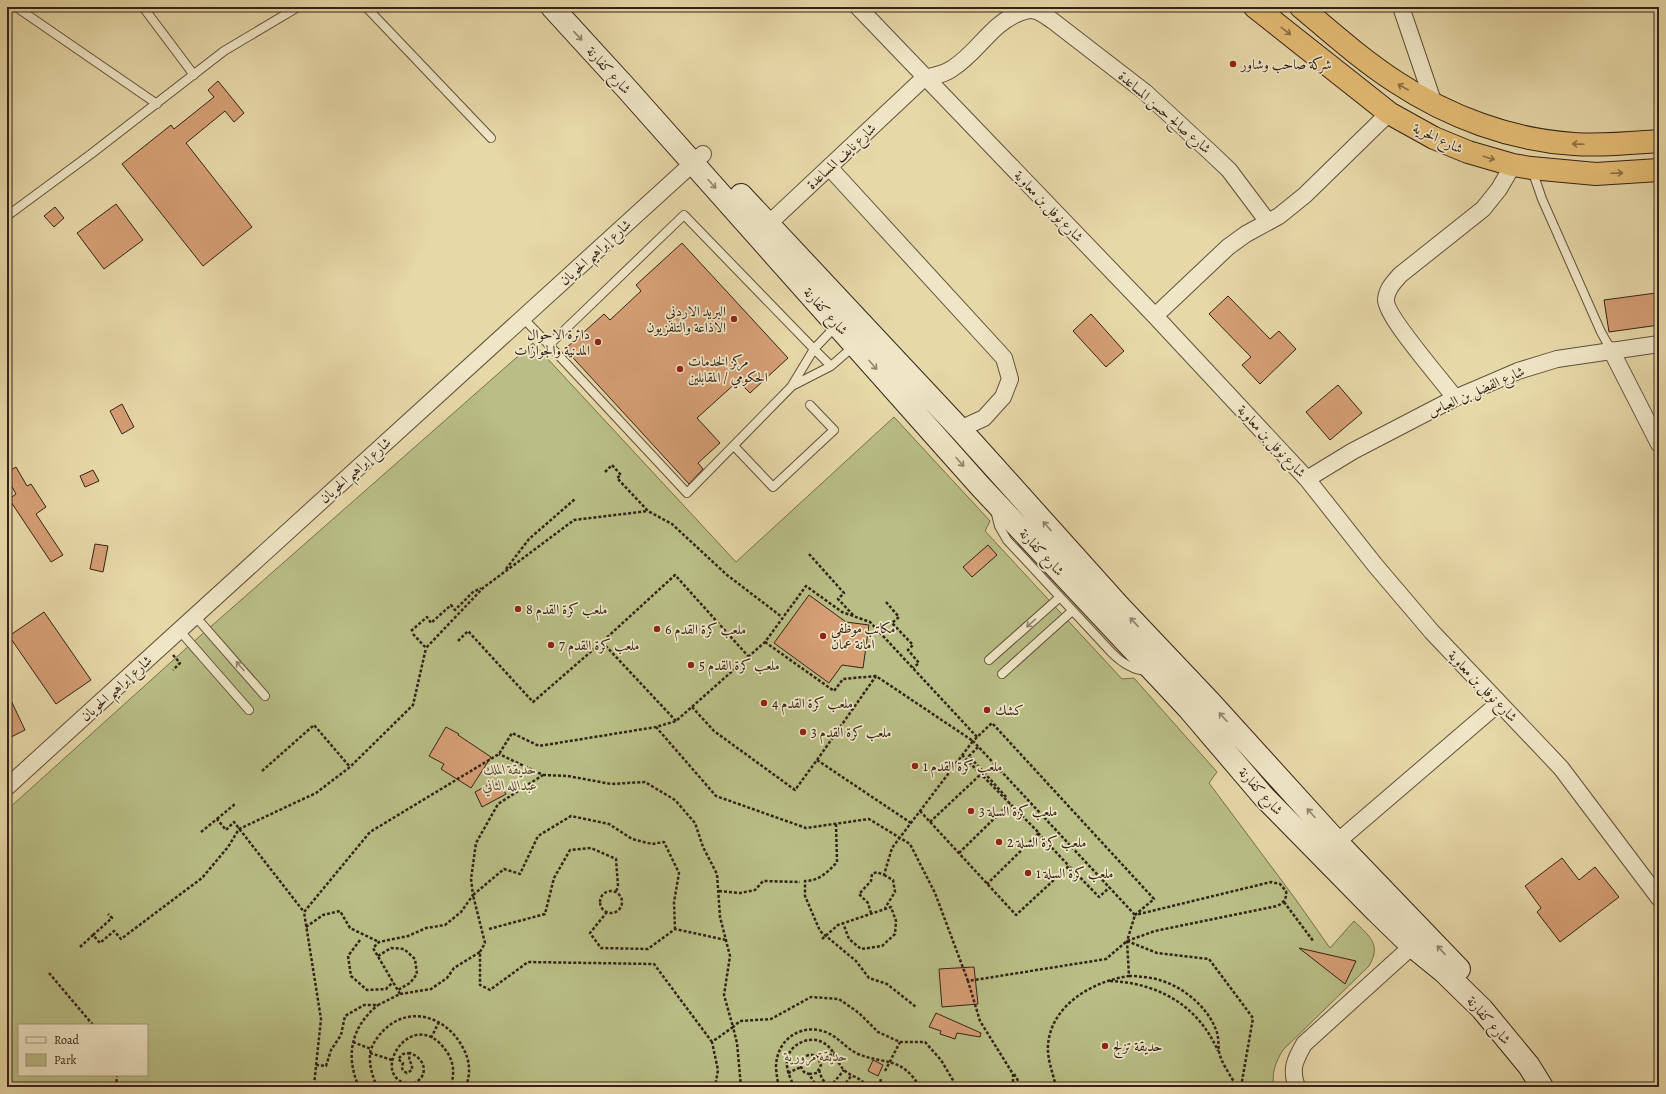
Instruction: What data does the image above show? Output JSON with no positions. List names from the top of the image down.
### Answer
{
  "streets": {
    "highway": ["شارع الحرية"],
    "street": [
      "شارع كفارنة",
      "شارع صالح حسن المساعدة",
      "شارع نايف المساعدة",
      "شارع نوفل بن معاوية",
      "شارع إبراهيم الحويان",
      "شارع الفضل بن العباس"
    ]
  },
  "crossings": [
    ["شارع كفارنة", "شارع نايف المساعدة"],
    ["شارع كفارنة", "شارع إبراهيم الحويان"],
    ["شارع صالح حسن المساعدة", "شارع نايف المساعدة"],
    ["شارع صالح حسن المساعدة", "شارع نوفل بن معاوية"],
    ["شارع نايف المساعدة", "شارع نوفل بن معاوية"],
    ["شارع نوفل بن معاوية", "شارع الفضل بن العباس"]
  ],
  "parks": ["حديقة الملك عبدالله الثاني", "حديقة مرورية"],
  "places": [
    "شركة صاحب وشاور",
    "البريد الاردني الاذاعة والتلفزيون",
    "دائرة الاحوال المدنية والجوازات",
    "مركز الخدمات الحكومي / المقابلين",
    "ملعب كرة القدم 8",
    "ملعب كرة القدم 6",
    "مكاتب موظفي امانة عمان",
    "ملعب كرة القدم 7",
    "ملعب كرة القدم 5",
    "ملعب كرة القدم 4",
    "كشك",
    "ملعب كرة القدم 3",
    "ملعب كرة القدم 1",
    "ملعب كرة السلة 3",
    "ملعب كرة السلة 2",
    "ملعب كرة السلة 1",
    "حديقة تزلج"
  ],
  "legend": ["Road", "Park"]
}
